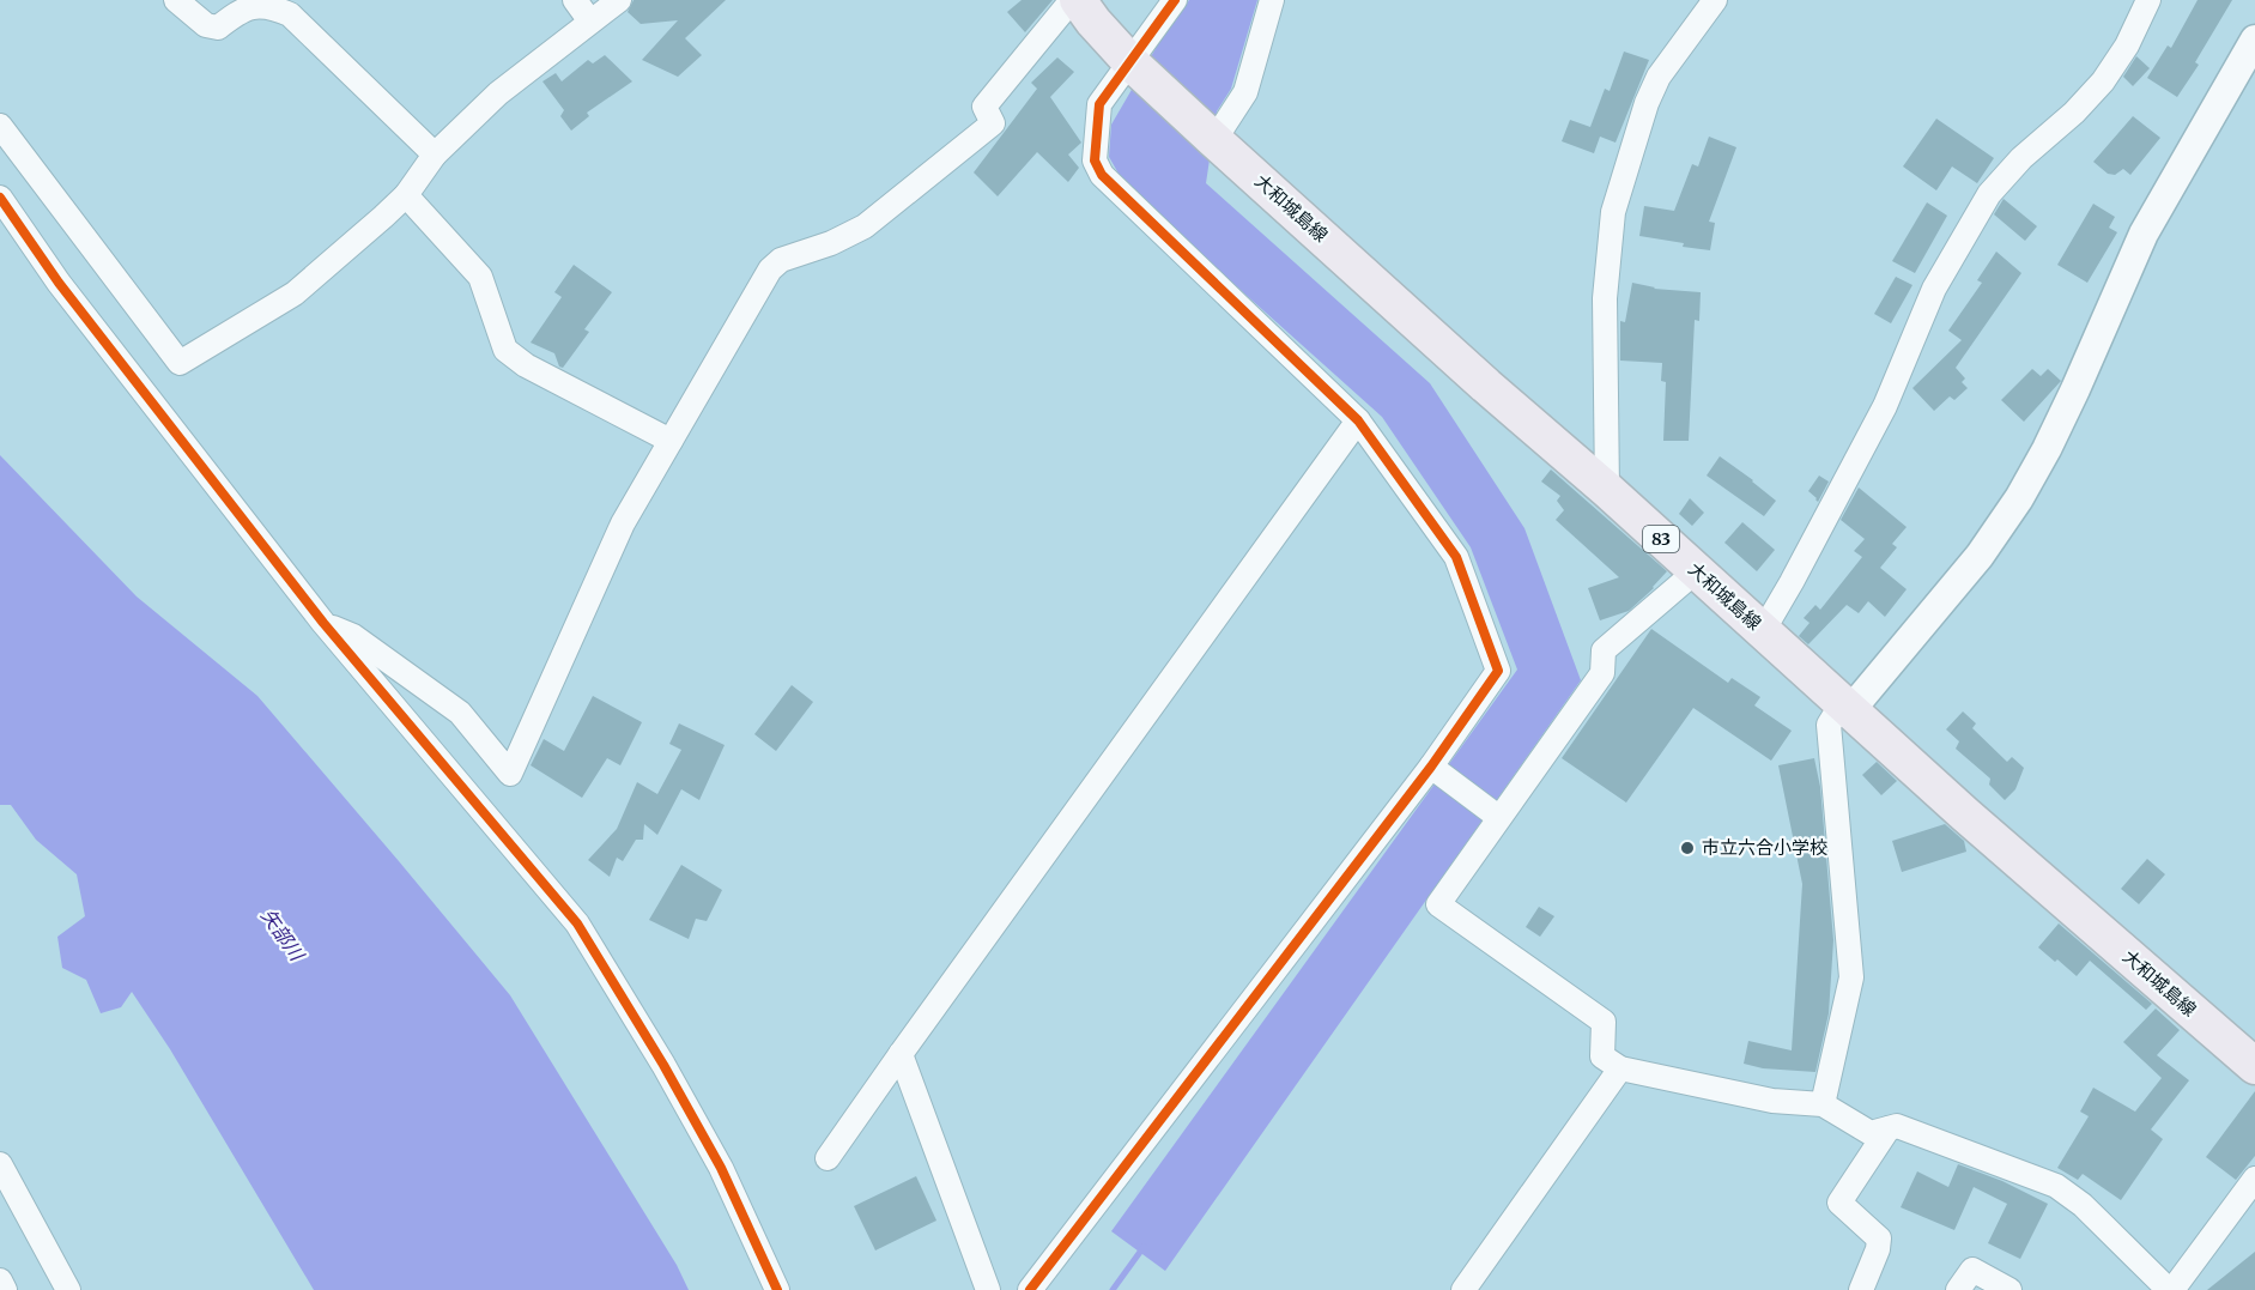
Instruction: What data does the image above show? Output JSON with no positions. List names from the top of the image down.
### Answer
{
  "streets": {
    "main road": ["大和城島線", "83"]
  },
  "water": ["矢部川"],
  "places": ["市立六合小学校"]
}
